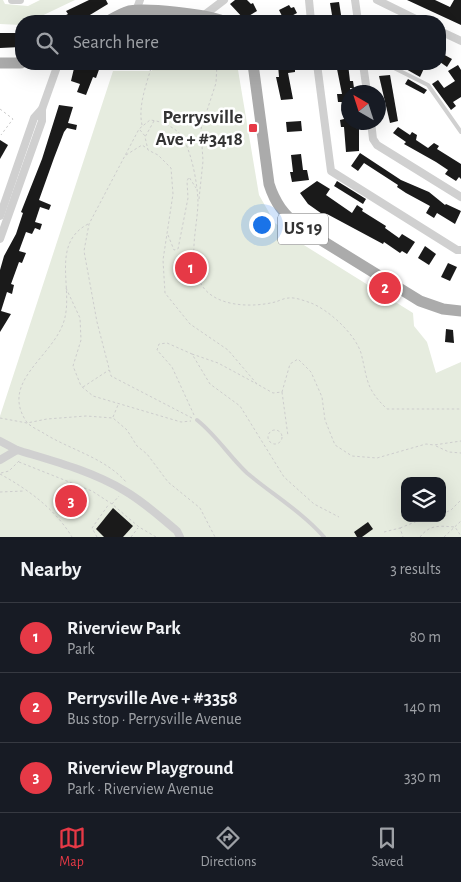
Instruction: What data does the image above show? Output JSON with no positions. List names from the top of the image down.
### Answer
{
  "streets": {
    "main road": ["US 19"]
  },
  "places": {
    "transit": ["Perrysville Ave + #3418"]
  },
  "north": "top left",
  "page": {
    "search": "Search here",
    "pins": ["1", "2", "3"],
    "heading": ["Nearby", "3 results"],
    "list": [
      {
        "mark": "1",
        "name": "Riverview Park",
        "note": "Park",
        "value": "80 m"
      },
      {
        "mark": "2",
        "name": "Perrysville Ave + #3358",
        "note": "Bus stop · Perrysville Avenue",
        "value": "140 m"
      },
      {
        "mark": "3",
        "name": "Riverview Playground",
        "note": "Park · Riverview Avenue",
        "value": "330 m"
      }
    ],
    "nav": ["Map", "Directions", "Saved"]
  }
}
